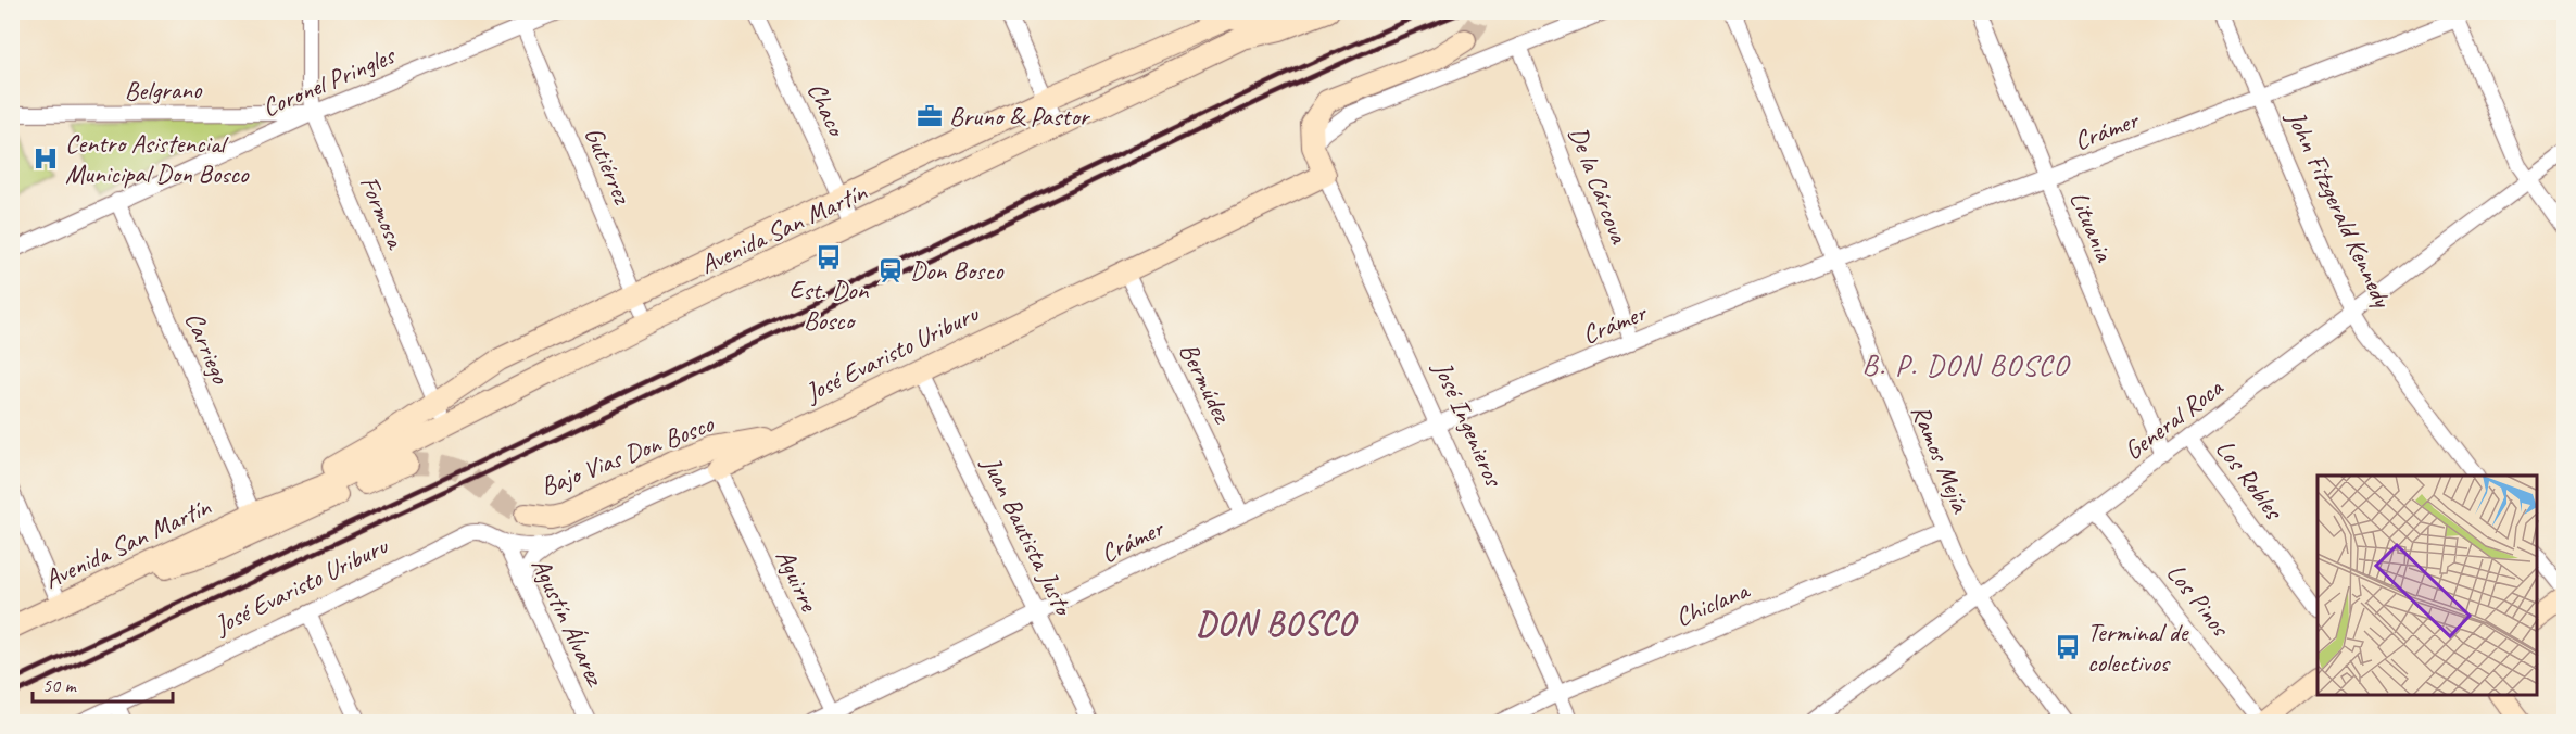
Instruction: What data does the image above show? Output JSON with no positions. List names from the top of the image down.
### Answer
{
  "streets": {
    "main road": [
      "Avenida San Martín",
      "José Evaristo Uriburu",
      "José Ingenieros",
      "Bajo Vias Don Bosco"
    ],
    "street": [
      "Coronel Pringles",
      "Belgrano",
      "Chaco",
      "Crámer",
      "Gutiérrez",
      "De la Cárcova",
      "John Fitzgerald Kennedy",
      "Formosa",
      "Lituania",
      "Carriego",
      "Bermúdez",
      "General Roca",
      "Ramos Mejía",
      "Los Robles",
      "Juan Bautista Justo",
      "Aguirre",
      "Los Pinos",
      "Chiclana",
      "Agustín Álvarez"
    ]
  },
  "crossings": [
    ["Coronel Pringles", "Belgrano"],
    ["Coronel Pringles", "Gutiérrez"],
    ["Coronel Pringles", "Formosa"],
    ["Coronel Pringles", "Carriego"],
    ["Belgrano", "Formosa"],
    ["Chaco", "Avenida San Martín"],
    ["Crámer", "De la Cárcova"],
    ["Crámer", "John Fitzgerald Kennedy"],
    ["Crámer", "Lituania"],
    ["Crámer", "Bermúdez"],
    ["Crámer", "José Ingenieros"],
    ["Crámer", "Ramos Mejía"],
    ["Crámer", "Juan Bautista Justo"],
    ["Crámer", "Aguirre"],
    ["Gutiérrez", "Avenida San Martín"],
    ["John Fitzgerald Kennedy", "General Roca"],
    ["Formosa", "Avenida San Martín"],
    ["Lituania", "General Roca"],
    ["Avenida San Martín", "Carriego"],
    ["José Evaristo Uriburu", "Bermúdez"],
    ["José Evaristo Uriburu", "José Ingenieros"],
    ["José Evaristo Uriburu", "Bajo Vias Don Bosco"],
    ["José Evaristo Uriburu", "Juan Bautista Justo"],
    ["José Evaristo Uriburu", "Aguirre"],
    ["José Evaristo Uriburu", "Agustín Álvarez"],
    ["General Roca", "Ramos Mejía"],
    ["General Roca", "Los Robles"],
    ["General Roca", "Los Pinos"],
    ["José Ingenieros", "Chiclana"],
    ["Ramos Mejía", "Chiclana"]
  ],
  "districts": ["B. P. DON BOSCO", "DON BOSCO"],
  "places": {
    "office": ["Bruno & Pastor"],
    "hospital": ["Centro Asistencial Municipal Don Bosco"],
    "bus stop": ["Est. Don Bosco", "Terminal de colectivos"],
    "station": ["Don Bosco"]
  },
  "scale_bar": "50 m"
}
